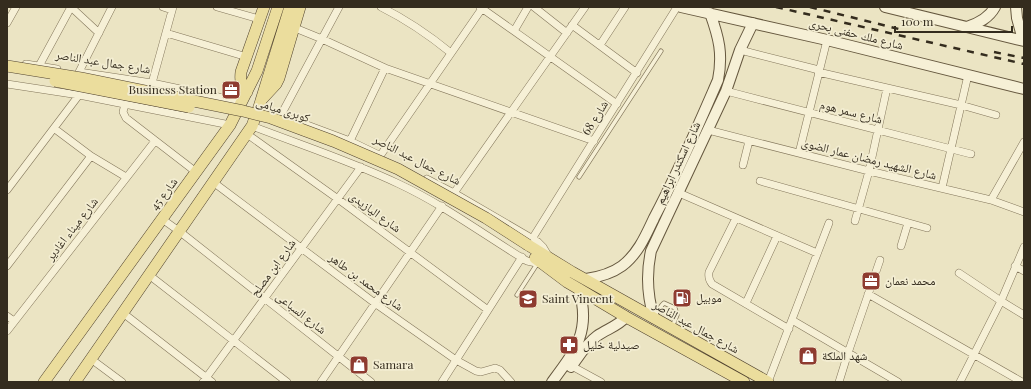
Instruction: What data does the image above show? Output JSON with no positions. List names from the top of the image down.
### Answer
{
  "streets": {
    "main road": ["شارع جمال عبد الناصر", "كوبرى ميامى", "شارع 45"],
    "street": [
      "شارع ملك حفنى بحرى",
      "شارع سمر هوم",
      "شارع 68",
      "شارع الشهيد رمضان عمار الضوى",
      "شارع اسكندر ابراهيم",
      "شارع اليازيدى",
      "شارع ميناء اغادير",
      "شارع ابن مصلح",
      "شارع محمد بن طاهر",
      "شارع السباعى"
    ]
  },
  "crossings": [
    ["شارع ملك حفنى بحرى", "شارع اسكندر ابراهيم"],
    ["شارع جمال عبد الناصر", "كوبرى ميامى"],
    ["شارع جمال عبد الناصر", "شارع 68"],
    ["شارع جمال عبد الناصر", "شارع اسكندر ابراهيم"],
    ["شارع جمال عبد الناصر", "شارع 45"],
    ["شارع جمال عبد الناصر", "شارع اليازيدى"],
    ["شارع جمال عبد الناصر", "شارع ابن مصلح"],
    ["كوبرى ميامى", "شارع 68"],
    ["شارع سمر هوم", "شارع اسكندر ابراهيم"],
    ["شارع 68", "شارع اليازيدى"],
    ["شارع 68", "شارع محمد بن طاهر"],
    ["شارع الشهيد رمضان عمار الضوى", "شارع اسكندر ابراهيم"],
    ["شارع 45", "شارع السباعى"],
    ["شارع اليازيدى", "شارع ابن مصلح"],
    ["شارع ابن مصلح", "شارع محمد بن طاهر"],
    ["شارع ابن مصلح", "شارع السباعى"]
  ],
  "places": {
    "office": ["Business Station", "محمد نعمان"],
    "fuel station": ["موبيل"],
    "school or university": ["Saint Vincent"],
    "pharmacy": ["صيدلية خليل"],
    "shop": ["شهد الملكة", "Samara"]
  },
  "scale_bar": "100 m"
}
